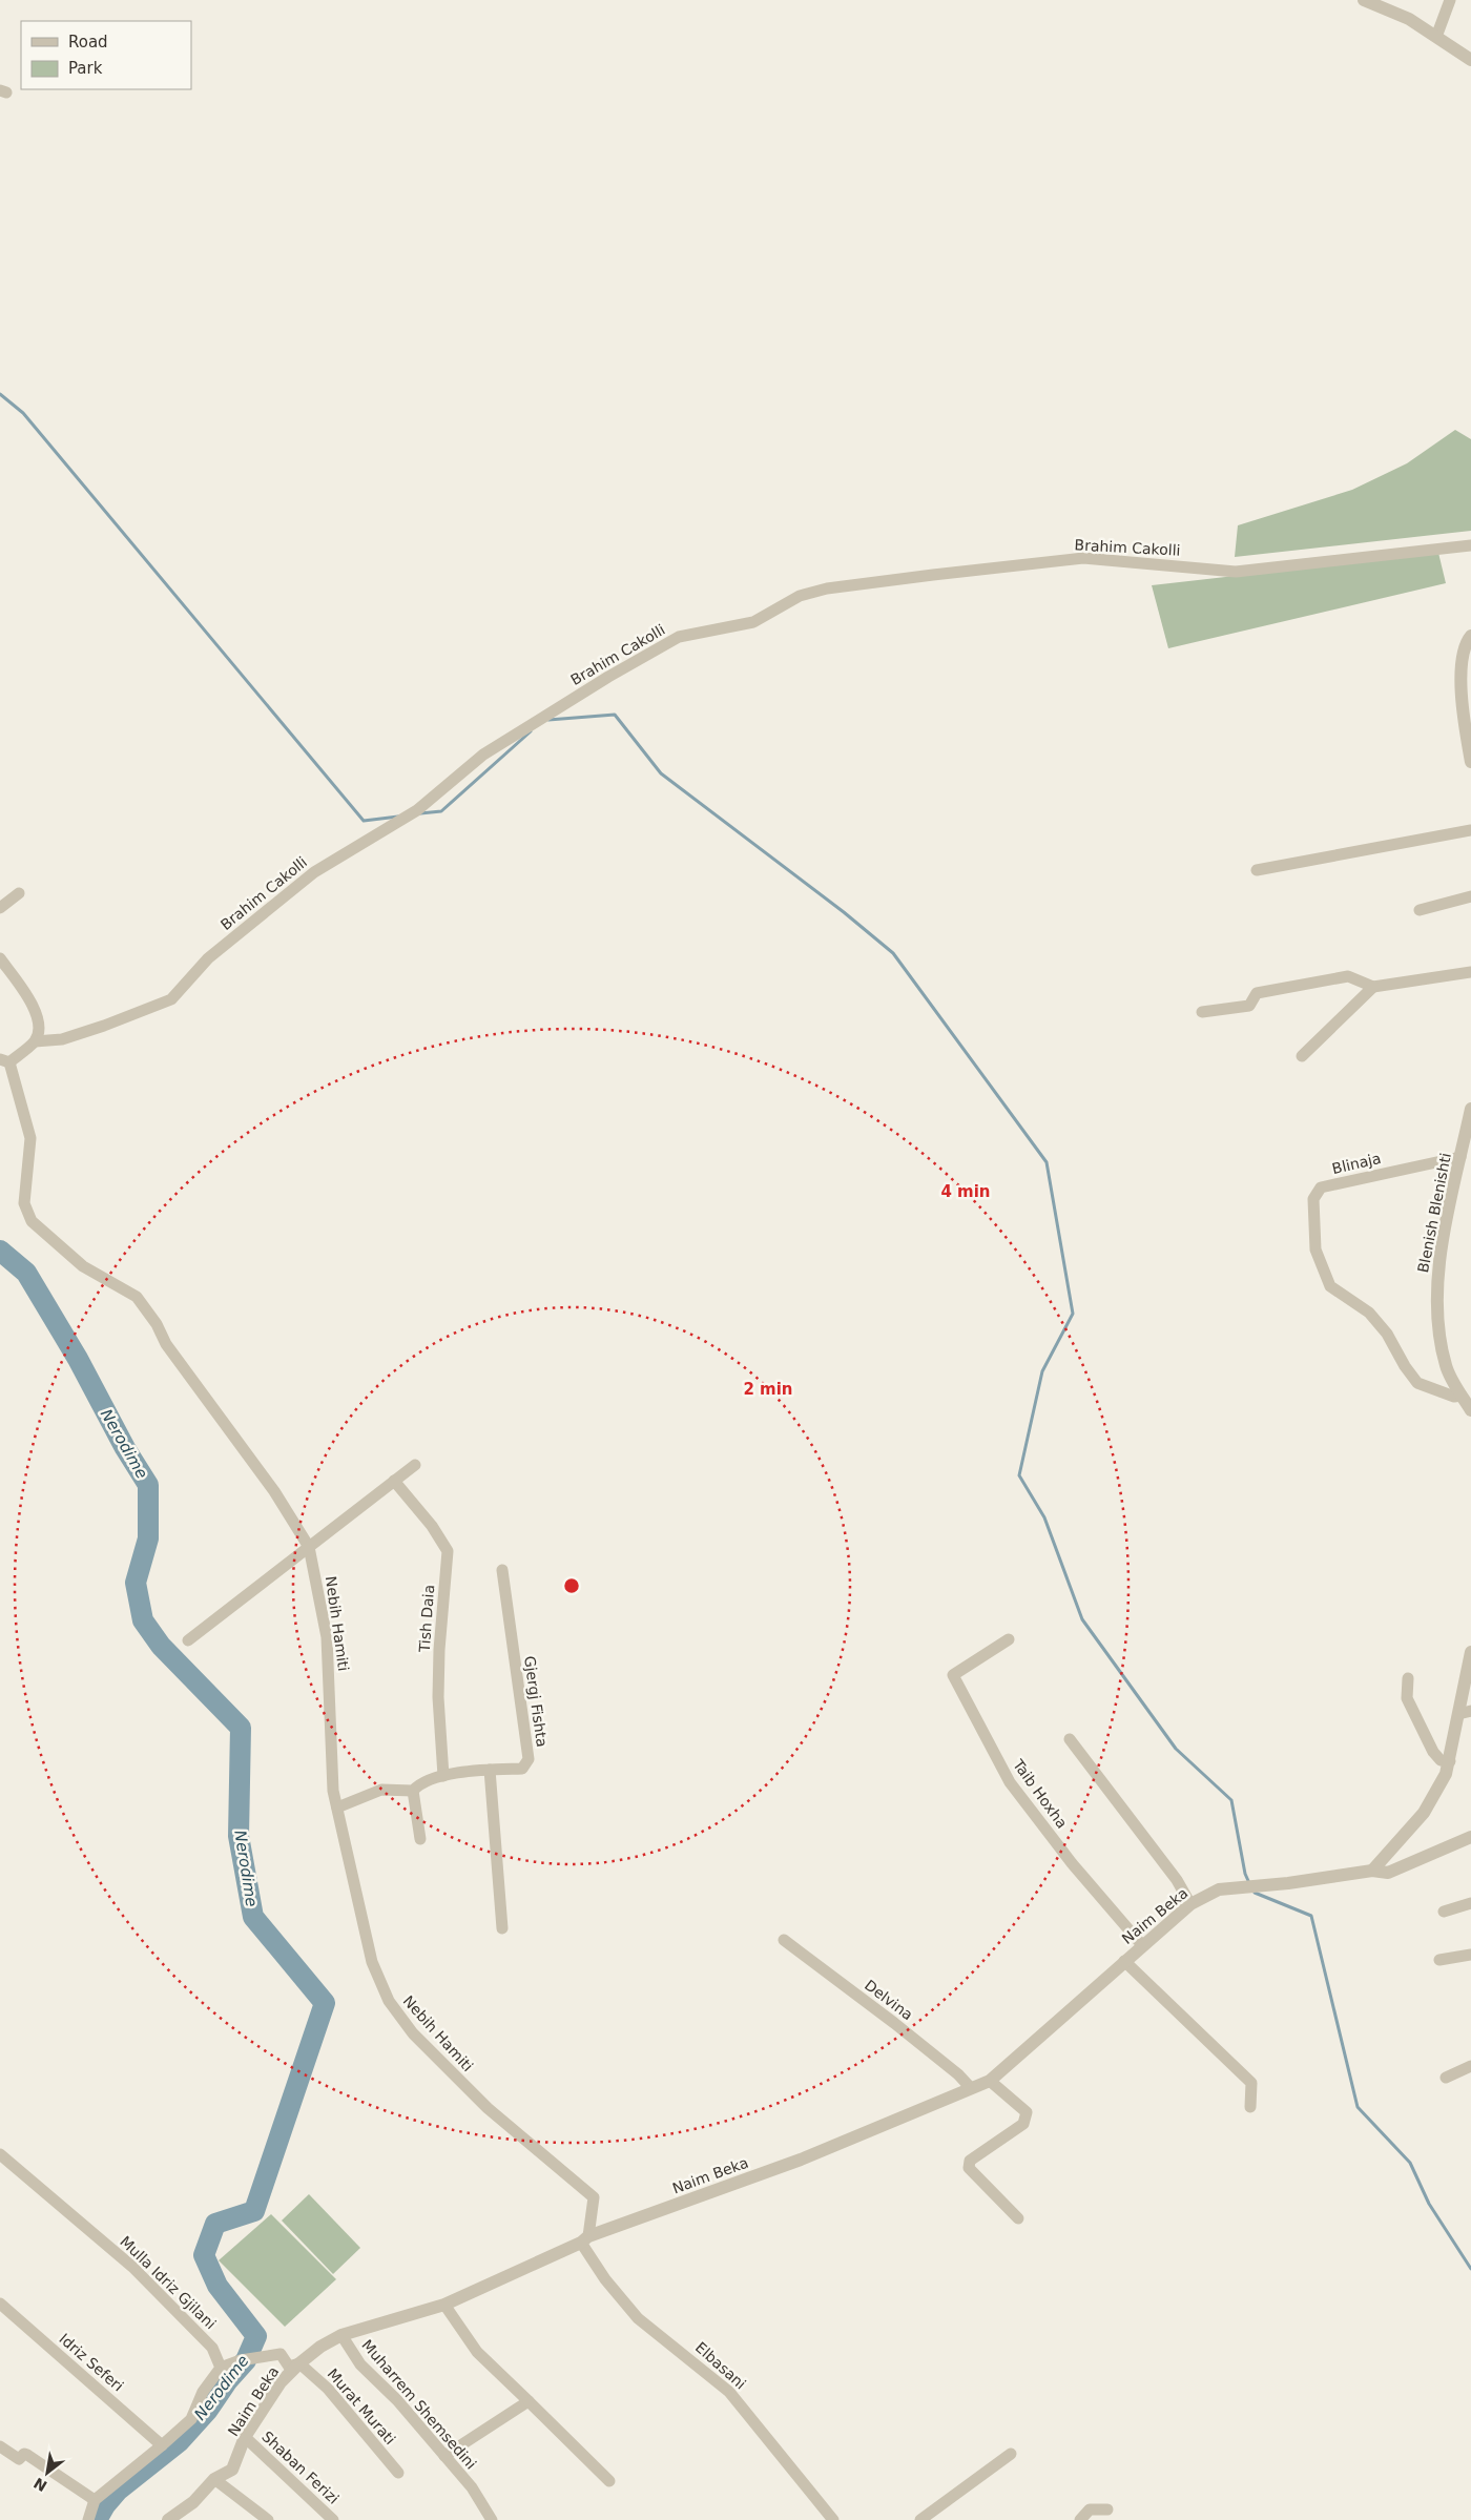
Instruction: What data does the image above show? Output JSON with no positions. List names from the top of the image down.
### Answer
{
  "streets": {
    "street": [
      "Brahim Cakolli",
      "Blinaja",
      "Blenish Blenishti",
      "Tish Daia",
      "Nebih Hamiti",
      "Gjergj Fishta",
      "Taib Hoxha",
      "Naim Beka",
      "Delvina",
      "Mulla Idriz Gjilani",
      "Idriz Seferi",
      "Elbasani",
      "Muharrem Shemsedini",
      "Murat Murati",
      "Shaban Ferizi"
    ]
  },
  "crossings": [
    ["Blinaja", "Blenish Blenishti"],
    ["Tish Daia", "Gjergj Fishta"],
    ["Nebih Hamiti", "Gjergj Fishta"],
    ["Nebih Hamiti", "Naim Beka"],
    ["Nebih Hamiti", "Elbasani"],
    ["Taib Hoxha", "Naim Beka"],
    ["Naim Beka", "Delvina"],
    ["Naim Beka", "Elbasani"],
    ["Naim Beka", "Muharrem Shemsedini"],
    ["Naim Beka", "Murat Murati"],
    ["Naim Beka", "Shaban Ferizi"],
    ["Mulla Idriz Gjilani", "Murat Murati"]
  ],
  "water": ["Nerodime"],
  "legend": ["Road", "Park"],
  "north": "bottom left",
  "rings": ["4 min", "2 min"]
}
